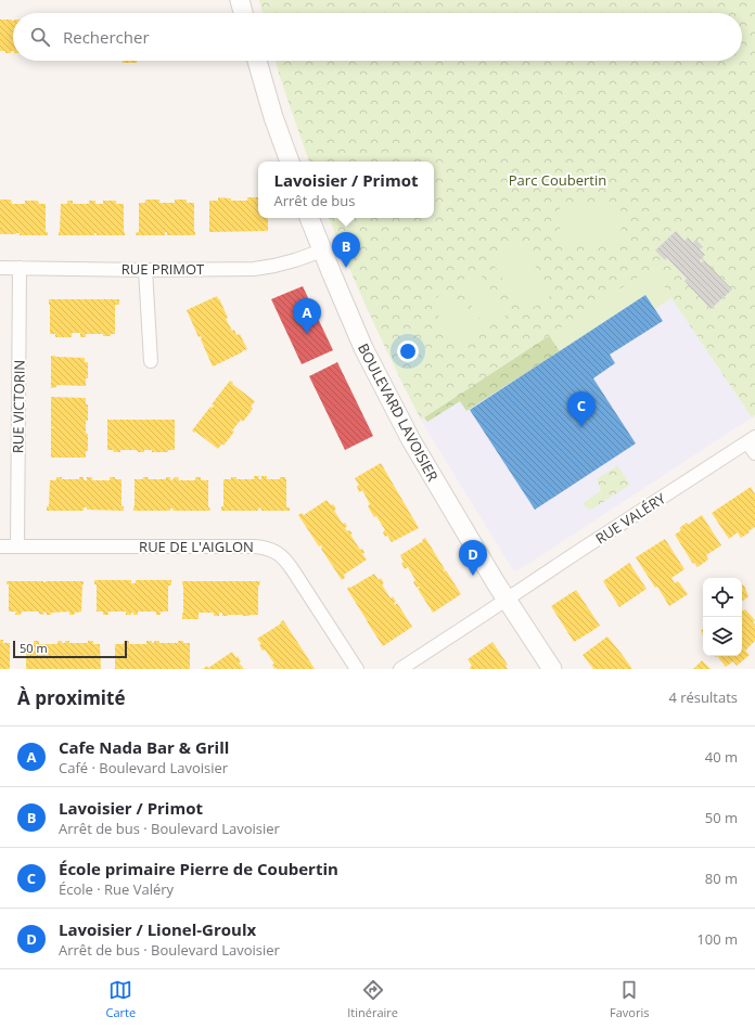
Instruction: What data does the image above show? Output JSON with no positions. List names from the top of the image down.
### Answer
{
  "streets": {
    "street": [
      "RUE PRIMOT",
      "RUE VICTORIN",
      "BOULEVARD LAVOISIER",
      "RUE VALÉRY",
      "RUE DE L'AIGLON"
    ]
  },
  "crossings": [
    ["RUE PRIMOT", "RUE VICTORIN"],
    ["RUE PRIMOT", "BOULEVARD LAVOISIER"],
    ["RUE VICTORIN", "RUE DE L'AIGLON"],
    ["BOULEVARD LAVOISIER", "RUE VALÉRY"]
  ],
  "parks": ["Parc Coubertin"],
  "scale_bar": "50 m",
  "page": {
    "search": "Rechercher",
    "popup": ["Lavoisier / Primot", "Arrêt de bus"],
    "pins": [
      "B",
      "A",
      "C",
      "D"
    ],
    "scale": "50 m",
    "heading": ["À proximité", "4 résultats"],
    "list": [
      {
        "mark": "A",
        "name": "Cafe Nada Bar & Grill",
        "note": "Café · Boulevard Lavoisier",
        "value": "40 m"
      },
      {
        "mark": "B",
        "name": "Lavoisier / Primot",
        "note": "Arrêt de bus · Boulevard Lavoisier",
        "value": "50 m"
      },
      {
        "mark": "C",
        "name": "École primaire Pierre de Coubertin",
        "note": "École · Rue Valéry",
        "value": "80 m"
      },
      {
        "mark": "D",
        "name": "Lavoisier / Lionel-Groulx",
        "note": "Arrêt de bus · Boulevard Lavoisier",
        "value": "100 m"
      }
    ],
    "nav": ["Carte", "Itinéraire", "Favoris"]
  }
}
